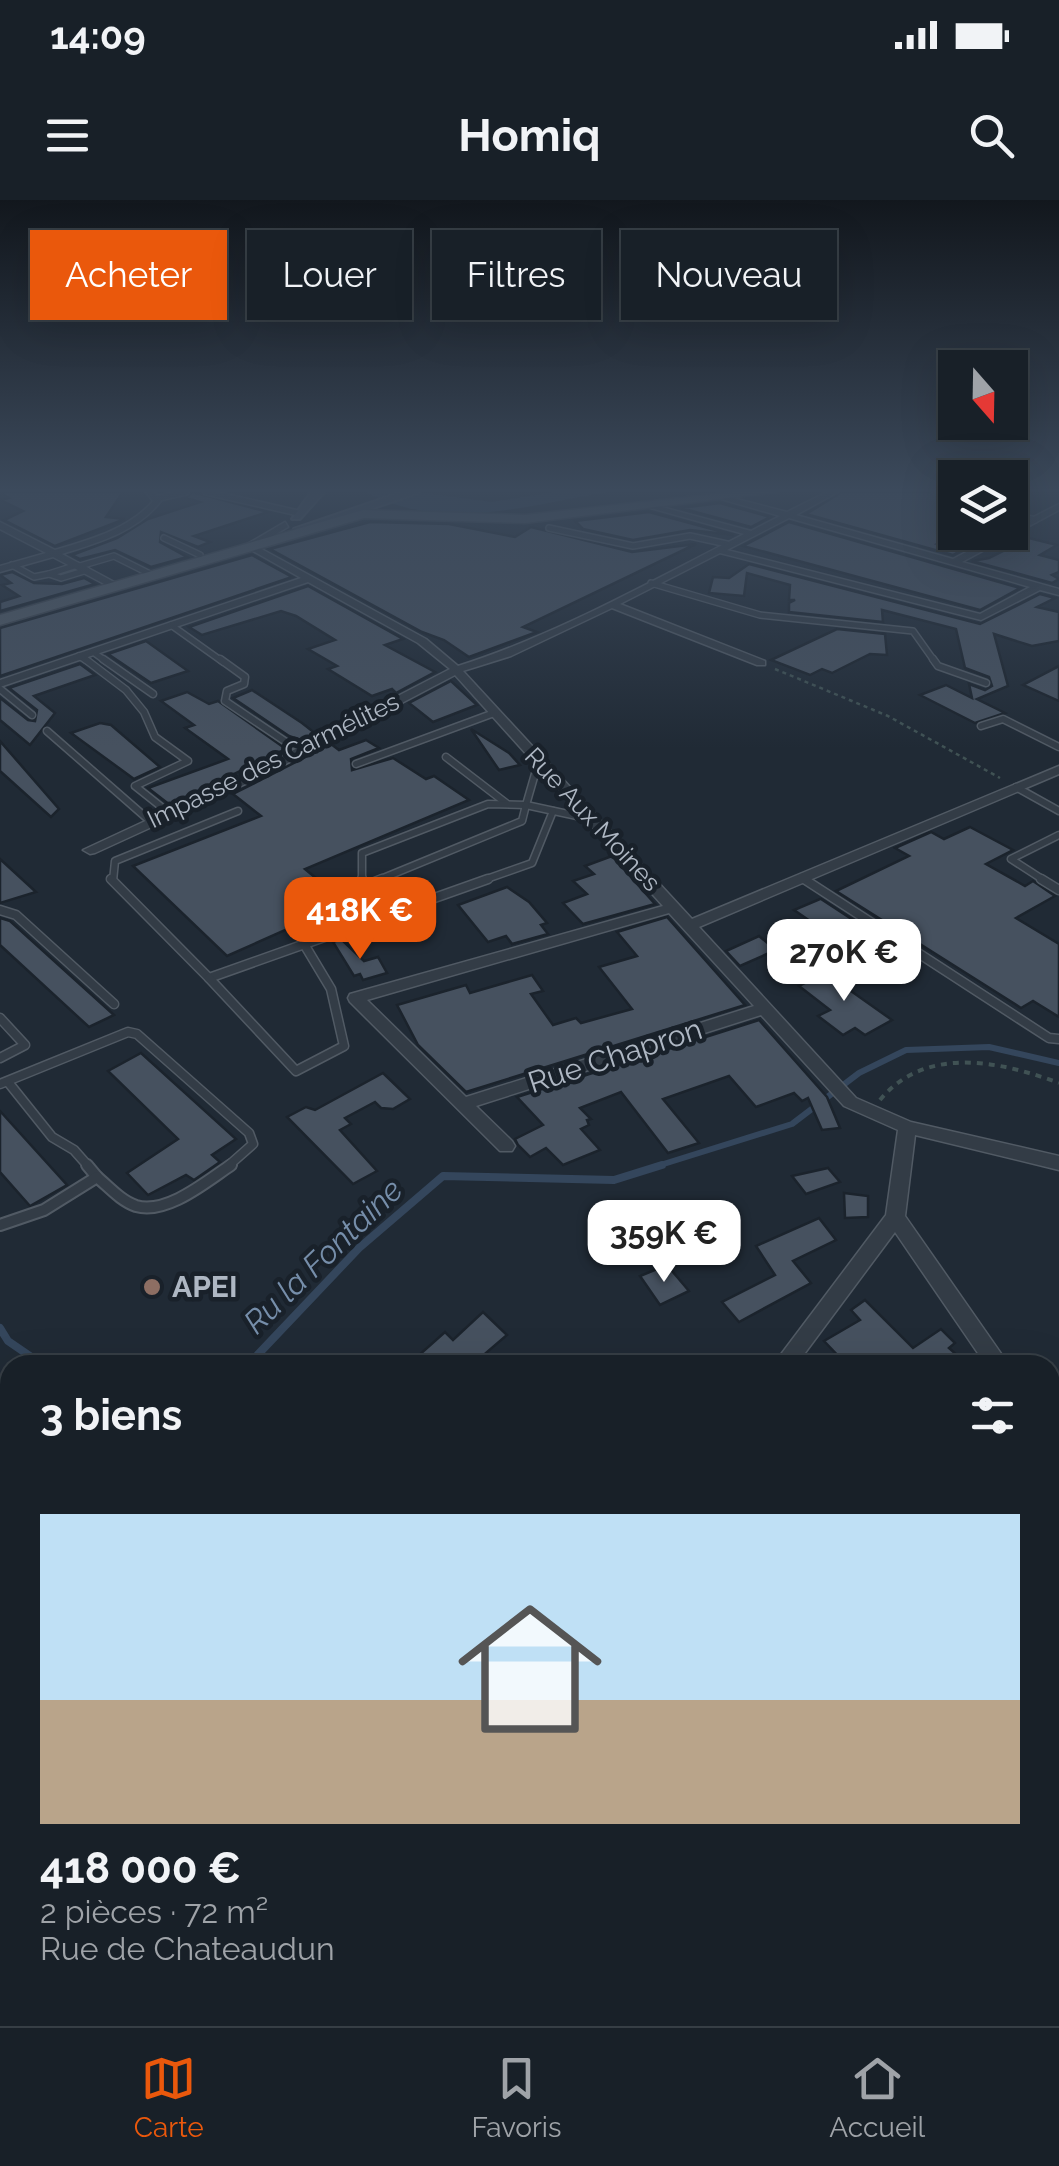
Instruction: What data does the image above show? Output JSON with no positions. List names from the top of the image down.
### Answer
{
  "streets": {
    "street": ["Impasse des Carmélites", "Rue Aux Moines", "Rue Chapron"]
  },
  "crossings": [
    ["Impasse des Carmélites", "Rue Aux Moines"],
    ["Rue Aux Moines", "Rue Chapron"]
  ],
  "water": ["Ru la Fontaine"],
  "places": ["APEI"],
  "north": "bottom",
  "page": {
    "status": "14:09",
    "header": "Homiq",
    "chip": [
      "Acheter",
      "Louer",
      "Filtres",
      "Nouveau"
    ],
    "price": ["418K €", "270K €", "359K €"],
    "heading": "3 biens",
    "list": [
      {
        "name": "418 000 €",
        "note": "2 pièces · 72 m² · Rue de Chateaudun"
      }
    ],
    "tabs": ["Carte", "Favoris", "Accueil"]
  }
}
